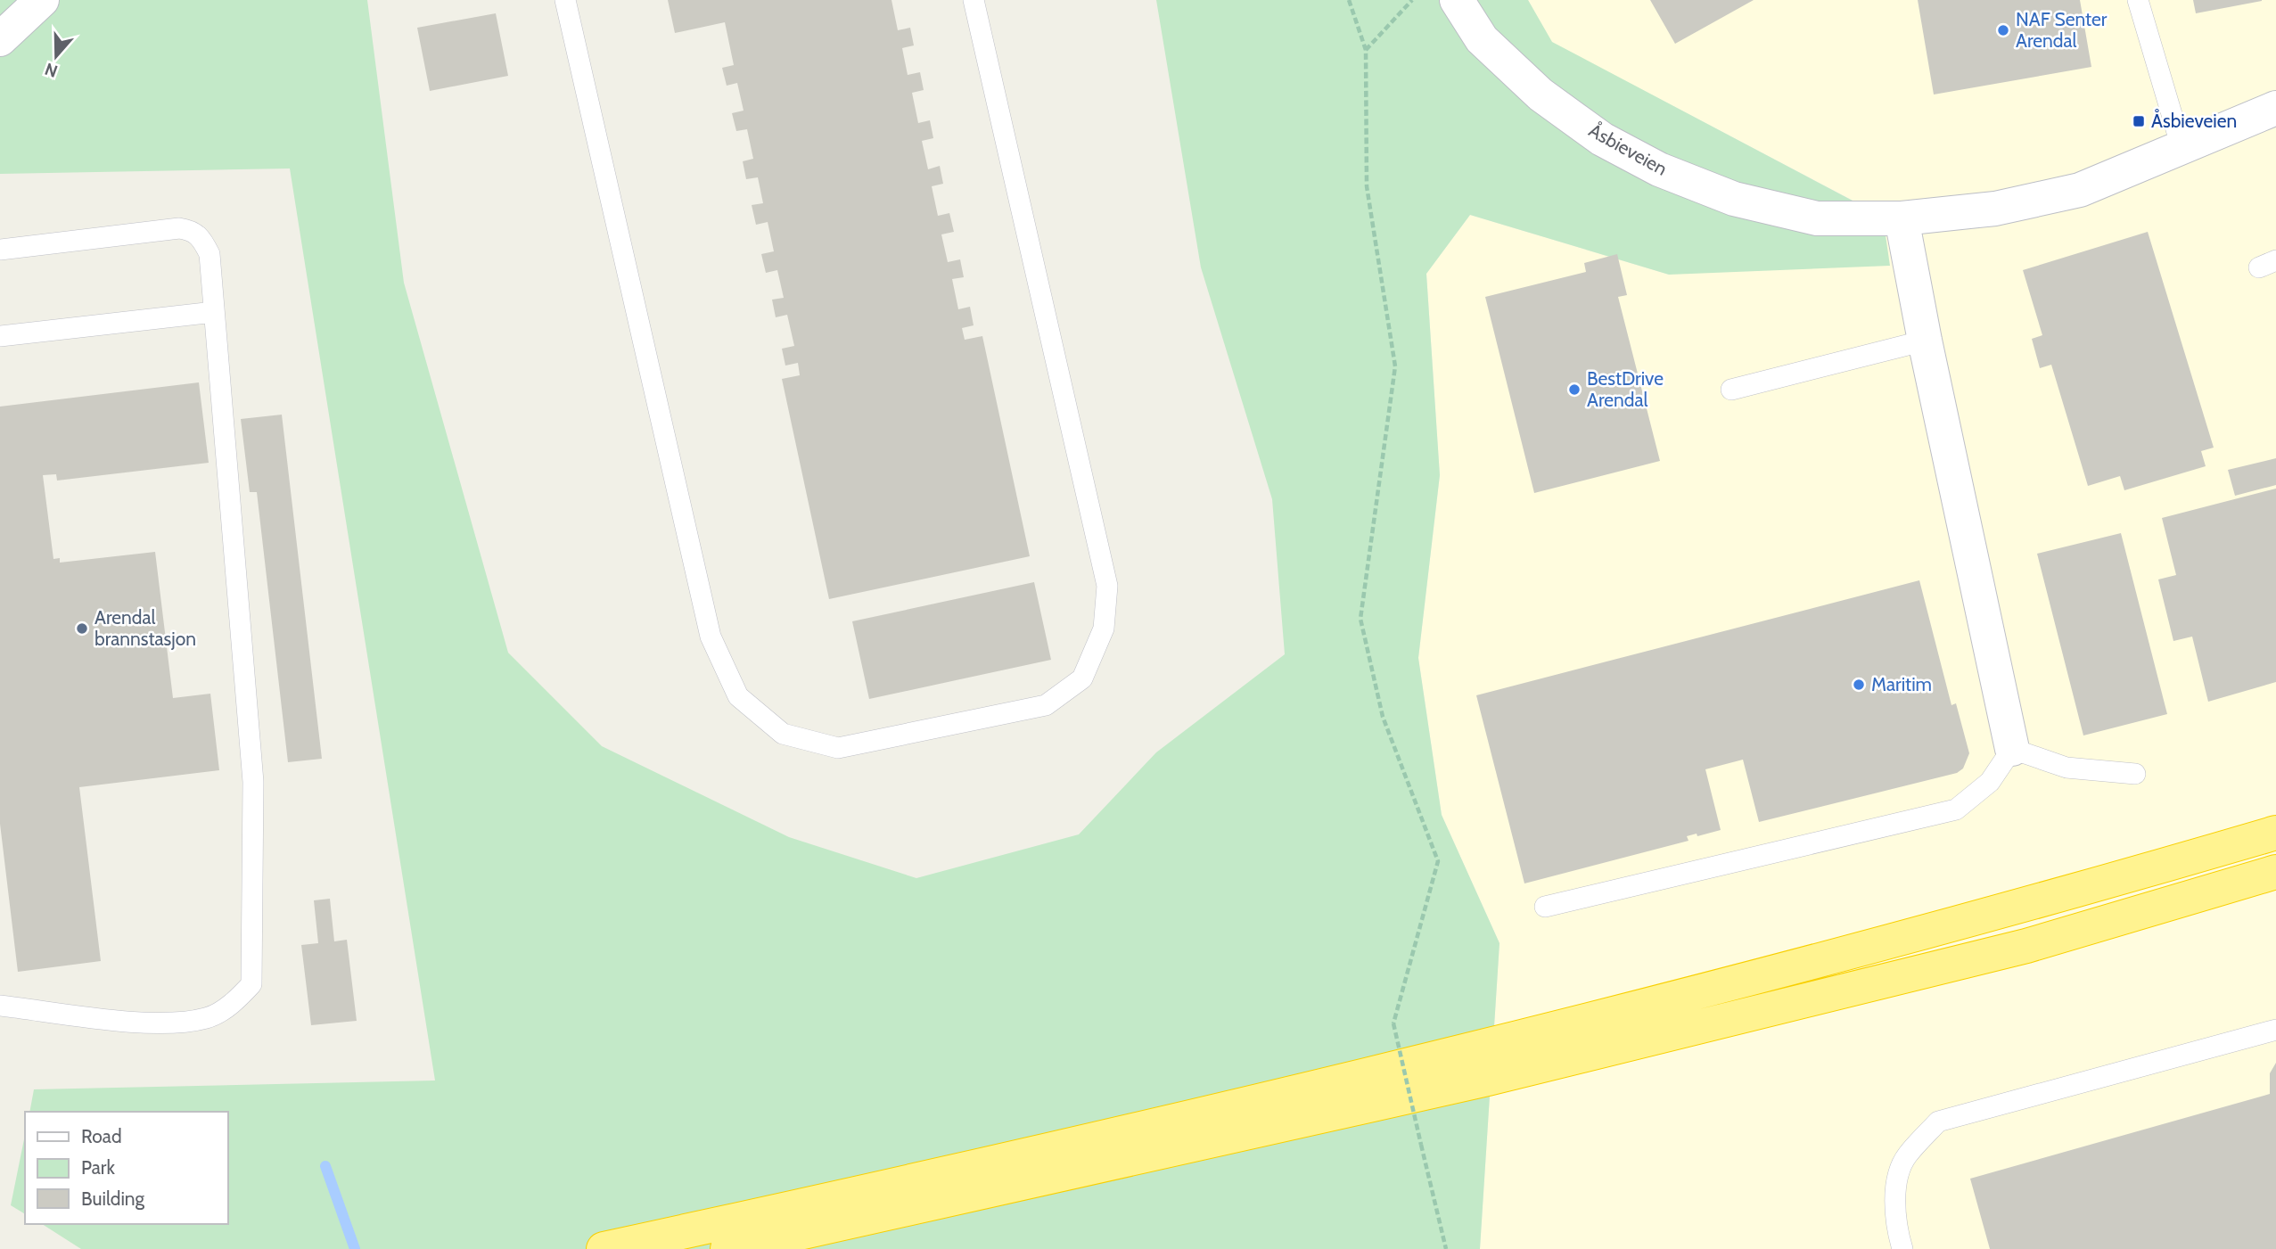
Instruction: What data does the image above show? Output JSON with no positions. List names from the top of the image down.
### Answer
{
  "streets": {
    "street": ["Åsbieveien"]
  },
  "places": {
    "other": [
      "NAF Senter Arendal",
      "BestDrive Arendal",
      "Arendal brannstasjon",
      "Maritim"
    ],
    "transit": ["Åsbieveien"]
  },
  "legend": ["Road", "Park", "Building"],
  "north": "bottom"
}
